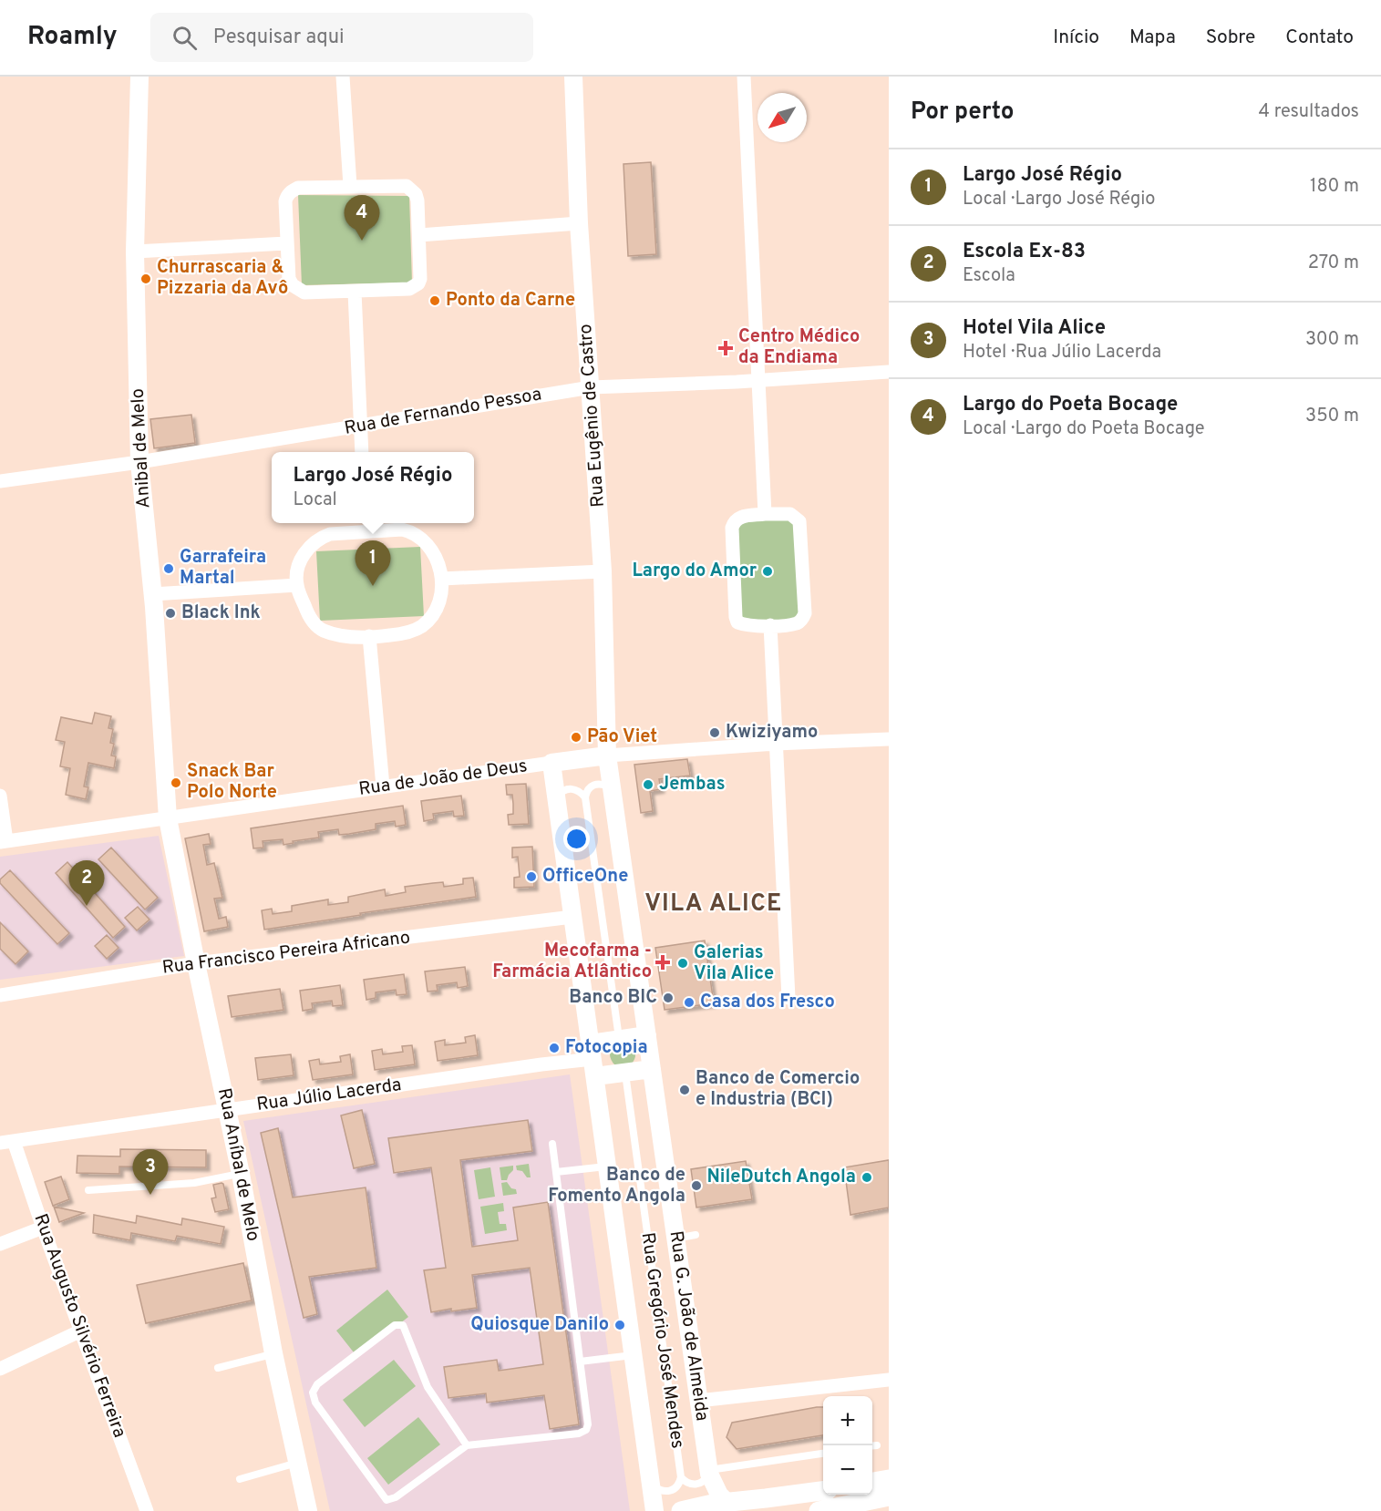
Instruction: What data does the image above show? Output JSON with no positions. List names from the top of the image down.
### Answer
{
  "streets": {
    "street": [
      "Rua de Fernando Pessoa",
      "Rua Eugênio de Castro",
      "Anibal de Melo",
      "Rua de João de Deus",
      "Rua Francisco Pereira Africano",
      "Rua Júlio Lacerda",
      "Rua Aníbal de Melo",
      "Rua Augusto Silvério Ferreira",
      "Rua G. João de Almeida"
    ],
    "lane": ["Rua Gregório José Mendes"]
  },
  "crossings": [
    ["Rua de Fernando Pessoa", "Rua Eugênio de Castro"],
    ["Rua de Fernando Pessoa", "Anibal de Melo"],
    ["Rua Eugênio de Castro", "Rua de João de Deus"],
    ["Rua Eugênio de Castro", "Rua G. João de Almeida"],
    ["Anibal de Melo", "Rua de João de Deus"],
    ["Anibal de Melo", "Rua Aníbal de Melo"],
    ["Rua de João de Deus", "Rua Aníbal de Melo"],
    ["Rua de João de Deus", "Rua G. João de Almeida"],
    ["Rua Francisco Pereira Africano", "Rua Aníbal de Melo"],
    ["Rua Júlio Lacerda", "Rua Aníbal de Melo"],
    ["Rua Júlio Lacerda", "Rua Augusto Silvério Ferreira"]
  ],
  "districts": ["VILA ALICE"],
  "places": {
    "other": [
      "Churrascaria & Pizzaria da Avô",
      "Ponto da Carne",
      "Garrafeira Martal",
      "Largo do Amor",
      "Black Ink",
      "Kwiziyamo",
      "Pão Viet",
      "Snack Bar Polo Norte",
      "Jembas",
      "OfficeOne",
      "Galerias Vila Alice",
      "Banco BIC",
      "Casa dos Fresco",
      "Fotocopia",
      "Banco de Comercio e Industria (BCI)",
      "NileDutch Angola",
      "Banco de Fomento Angola",
      "Quiosque Danilo"
    ],
    "health": ["Centro Médico da Endiama", "Mecofarma - Farmácia Atlântico"]
  },
  "north": "bottom left",
  "page": {
    "header": "Roamly",
    "search": "Pesquisar aqui",
    "nav": [
      "Início",
      "Mapa",
      "Sobre",
      "Contato"
    ],
    "heading": ["Por perto", "4 resultados"],
    "list": [
      {
        "mark": "1",
        "name": "Largo José Régio",
        "note": "Local · Largo José Régio",
        "value": "180 m"
      },
      {
        "mark": "2",
        "name": "Escola Ex-83",
        "note": "Escola",
        "value": "270 m"
      },
      {
        "mark": "3",
        "name": "Hotel Vila Alice",
        "note": "Hotel · Rua Júlio Lacerda",
        "value": "300 m"
      },
      {
        "mark": "4",
        "name": "Largo do Poeta Bocage",
        "note": "Local · Largo do Poeta Bocage",
        "value": "350 m"
      }
    ],
    "pins": [
      "4",
      "1",
      "2",
      "3"
    ],
    "popup": ["Largo José Régio", "Local"],
    "map_buttons": ["+", "−"]
  }
}
